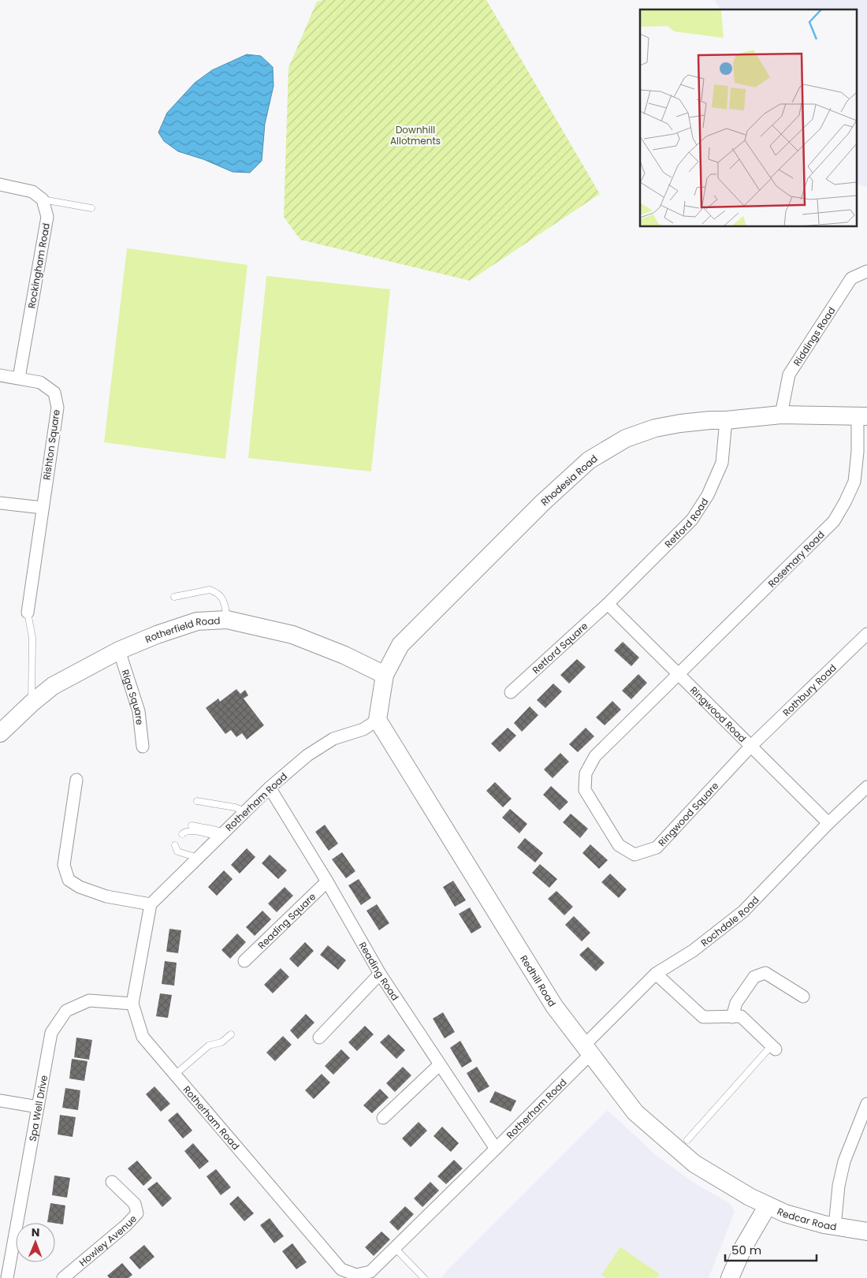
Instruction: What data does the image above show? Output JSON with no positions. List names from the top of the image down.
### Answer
{
  "streets": {
    "street": [
      "Rockingham Road",
      "Riddings Road",
      "Rishton Square",
      "Rhodesia Road",
      "Retford Road",
      "Rosemary Road",
      "Rotherfield Road",
      "Retford Square",
      "Rothbury Road",
      "Riga Square",
      "Ringwood Road",
      "Rotherham Road",
      "Ringwood Square",
      "Rochdale Road",
      "Reading Square",
      "Reading Road",
      "Redhill Road",
      "Spa Well Drive",
      "Redcar Road",
      "Howley Avenue"
    ]
  },
  "crossings": [
    ["Rockingham Road", "Rishton Square"],
    ["Riddings Road", "Rhodesia Road"],
    ["Rhodesia Road", "Retford Road"],
    ["Rhodesia Road", "Rosemary Road"],
    ["Rhodesia Road", "Rotherfield Road"],
    ["Rhodesia Road", "Rotherham Road"],
    ["Rhodesia Road", "Redhill Road"],
    ["Retford Road", "Retford Square"],
    ["Retford Road", "Ringwood Road"],
    ["Rosemary Road", "Ringwood Road"],
    ["Rosemary Road", "Ringwood Square"],
    ["Rotherfield Road", "Riga Square"],
    ["Retford Square", "Ringwood Road"],
    ["Rothbury Road", "Ringwood Road"],
    ["Rothbury Road", "Ringwood Square"],
    ["Ringwood Road", "Ringwood Square"],
    ["Ringwood Road", "Rochdale Road"],
    ["Rotherham Road", "Rochdale Road"],
    ["Rotherham Road", "Reading Road"],
    ["Rotherham Road", "Redhill Road"],
    ["Rotherham Road", "Spa Well Drive"],
    ["Rochdale Road", "Redhill Road"],
    ["Reading Square", "Reading Road"],
    ["Redhill Road", "Redcar Road"]
  ],
  "parks": ["Downhill Allotments"],
  "scale_bar": "50 m",
  "north": "top"
}
